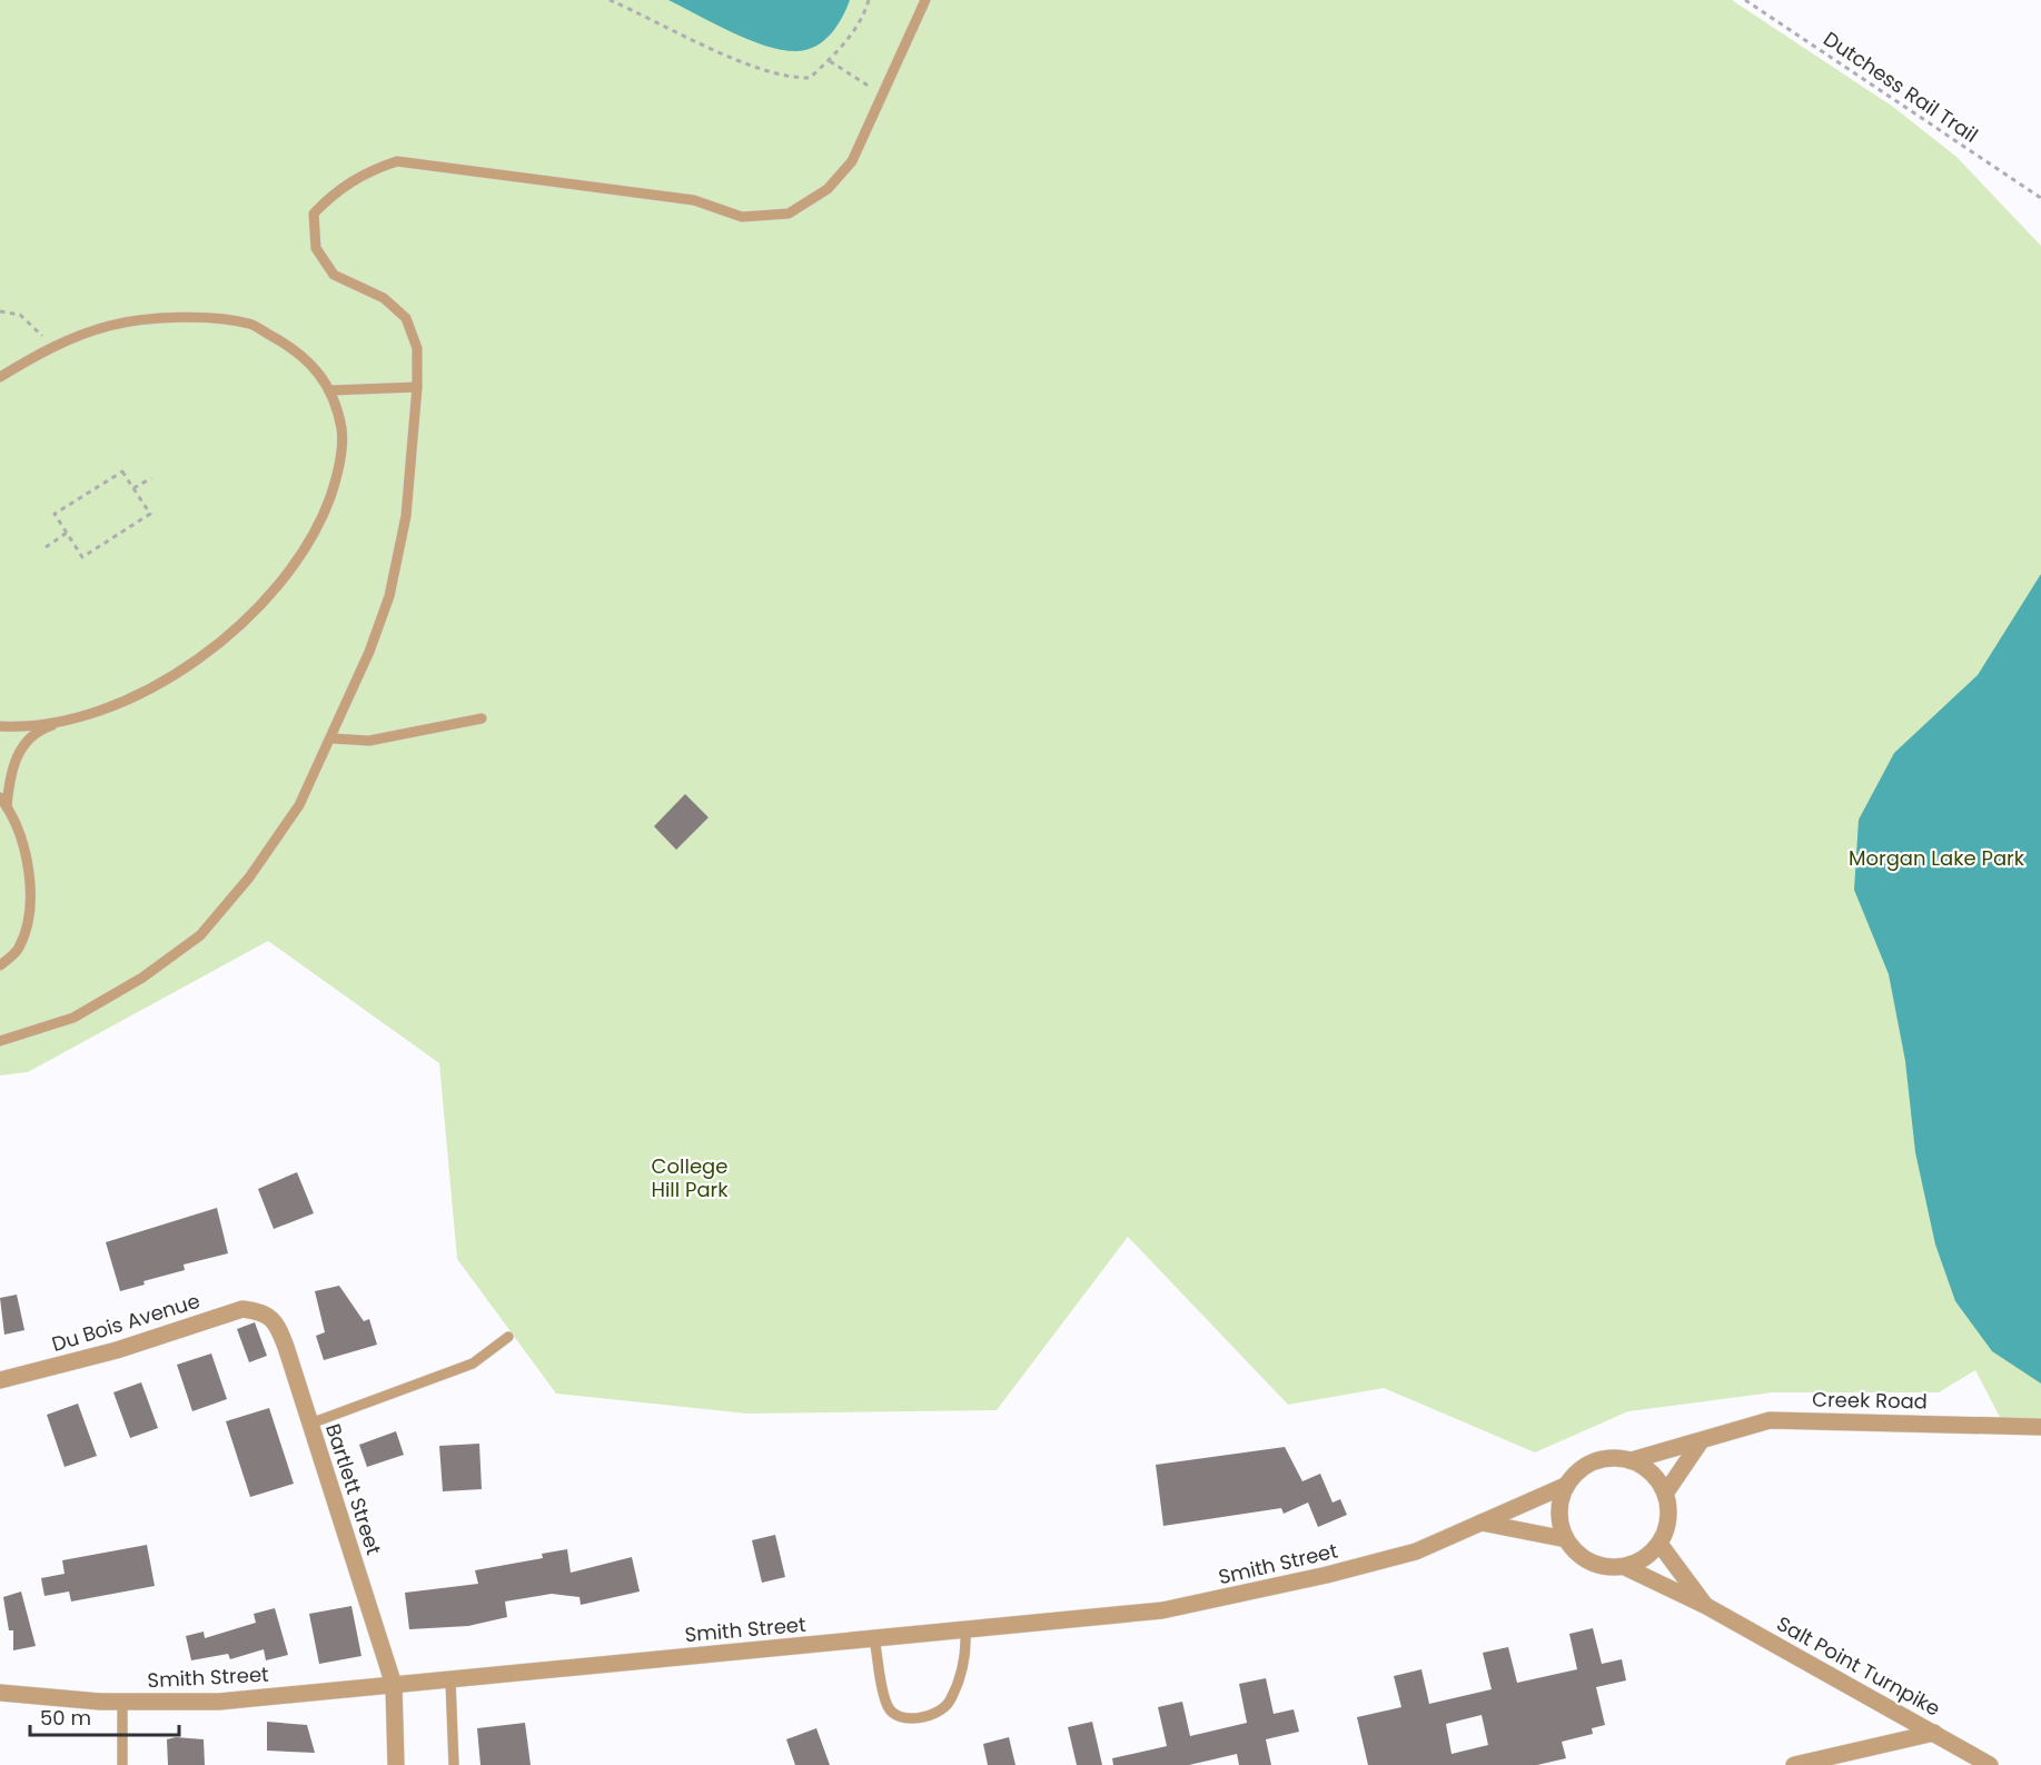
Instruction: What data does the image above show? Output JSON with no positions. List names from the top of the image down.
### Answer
{
  "streets": {
    "street": [
      "Du Bois Avenue",
      "Creek Road",
      "Bartlett Street",
      "Smith Street",
      "Salt Point Turnpike"
    ],
    "path": ["Dutchess Rail Trail"]
  },
  "crossings": [
    ["Du Bois Avenue", "Bartlett Street"],
    ["Creek Road", "Smith Street"],
    ["Creek Road", "Salt Point Turnpike"],
    ["Bartlett Street", "Smith Street"],
    ["Smith Street", "Salt Point Turnpike"]
  ],
  "parks": ["Morgan Lake Park", "College Hill Park"],
  "scale_bar": "50 m"
}
